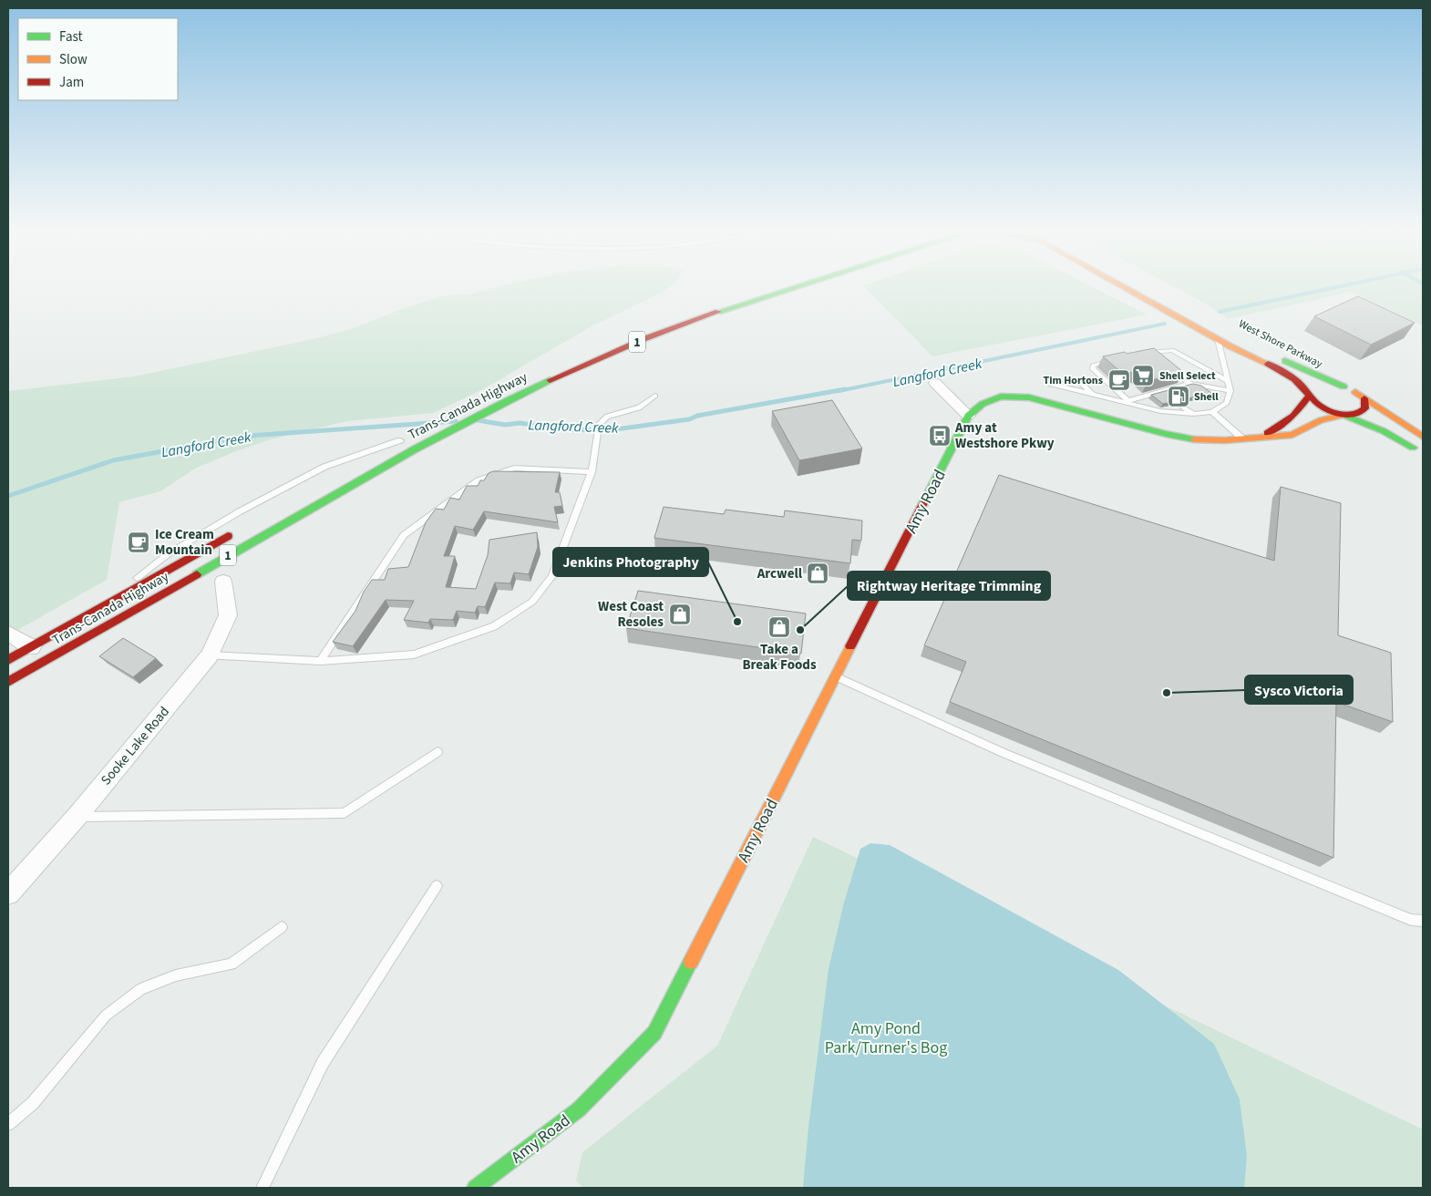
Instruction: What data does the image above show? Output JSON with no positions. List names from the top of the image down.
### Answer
{
  "streets": {
    "main road": [
      "1",
      "West Shore Parkway",
      "Trans-Canada Highway",
      "Amy Road"
    ],
    "street": ["Sooke Lake Road"]
  },
  "crossings": [
    ["West Shore Parkway", "Amy Road"]
  ],
  "water": ["Langford Creek"],
  "parks": ["Amy Pond Park/Turner's Bog"],
  "places": {
    "supermarket": ["Shell Select"],
    "cafe": ["Tim Hortons", "Ice Cream Mountain"],
    "fuel station": ["Shell"],
    "bus stop": ["Amy at Westshore Pkwy"],
    "shop": ["Arcwell", "West Coast Resoles", "Take a Break Foods"],
    "other": ["Jenkins Photography", "Rightway Heritage Trimming", "Sysco Victoria"]
  },
  "legend": ["Fast", "Slow", "Jam"]
}
